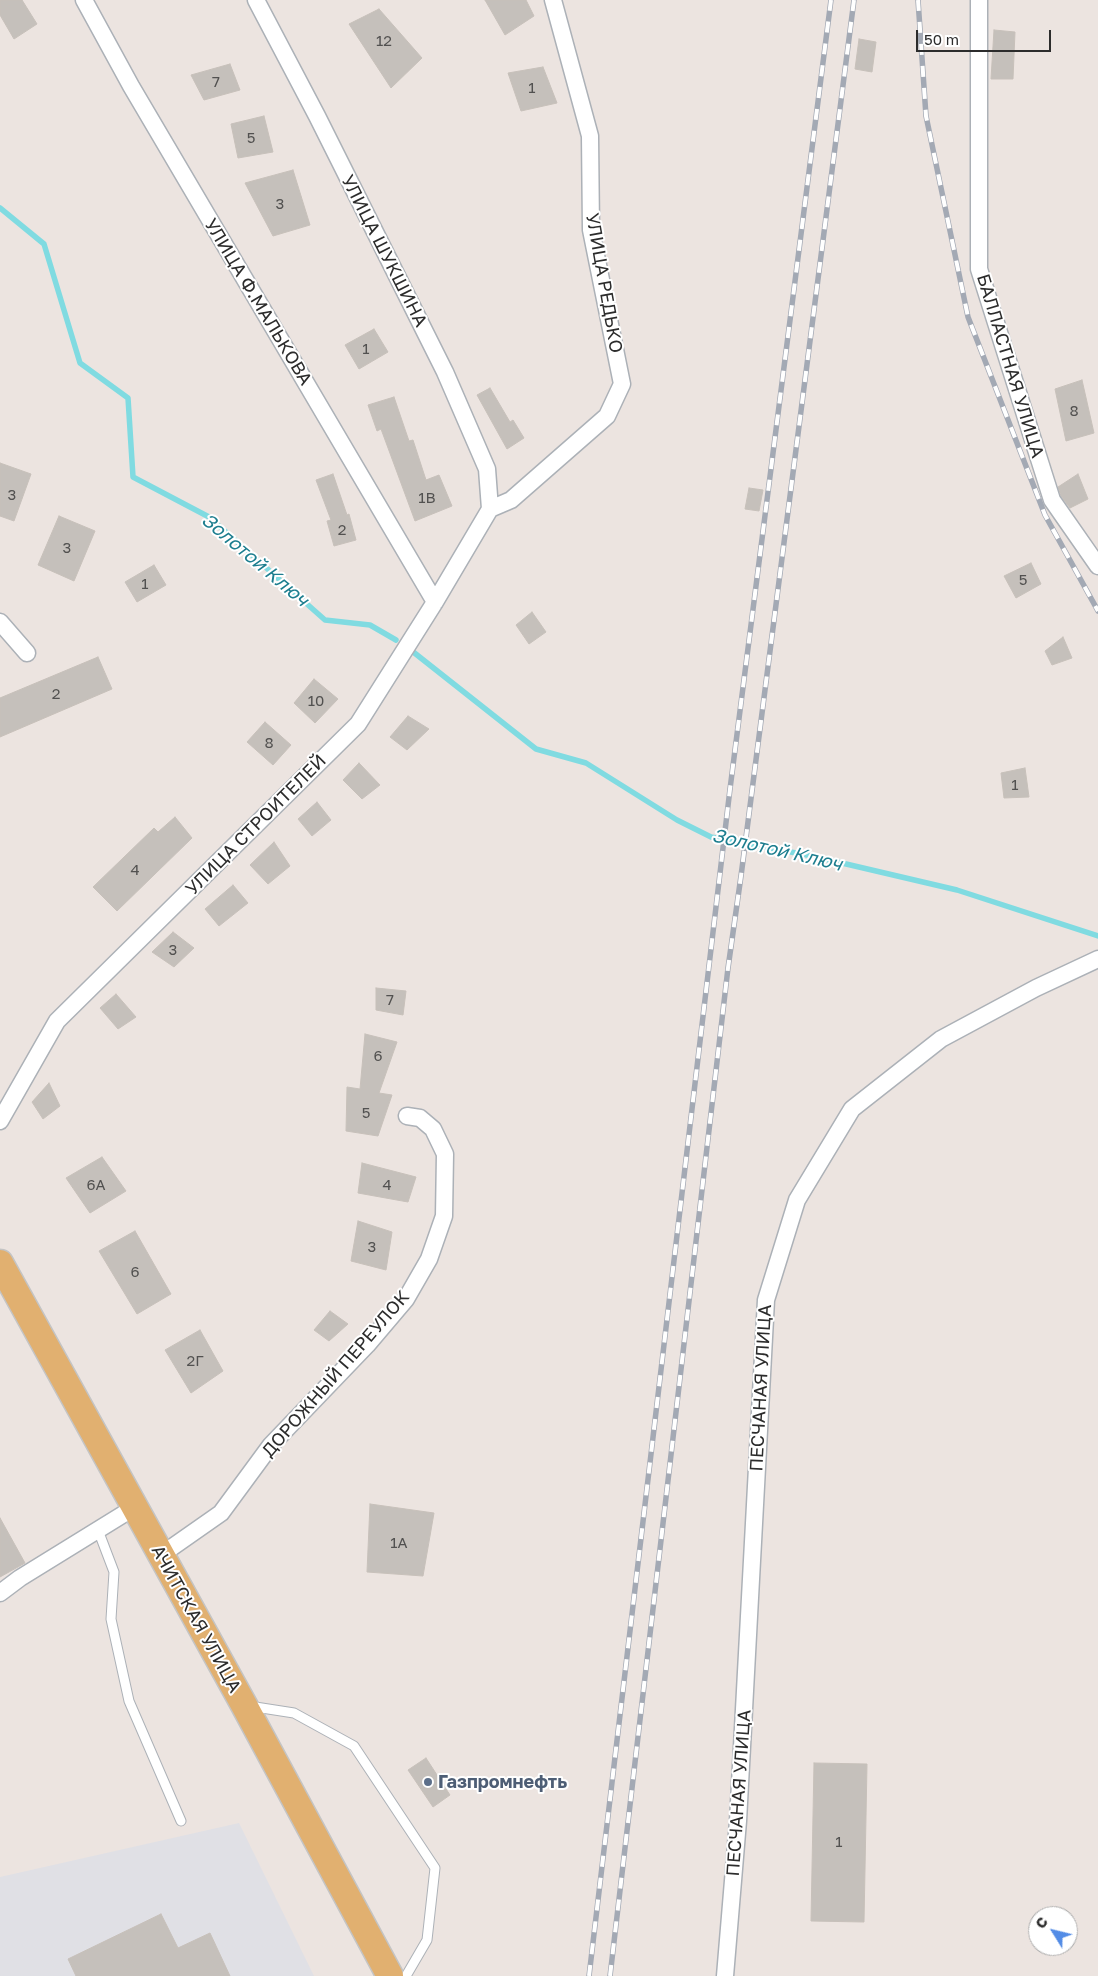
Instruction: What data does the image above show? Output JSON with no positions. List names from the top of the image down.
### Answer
{
  "streets": {
    "main road": ["АЧИТСКАЯ УЛИЦА"],
    "street": [
      "УЛИЦА ШУКШИНА",
      "УЛИЦА РЕДЬКО",
      "УЛИЦА Ф.МАЛЬКОВА",
      "БАЛЛАСТНАЯ УЛИЦА",
      "УЛИЦА СТРОИТЕЛЕЙ",
      "ДОРОЖНЫЙ ПЕРЕУЛОК",
      "ПЕСЧАНАЯ УЛИЦА"
    ]
  },
  "crossings": [
    ["УЛИЦА ШУКШИНА", "УЛИЦА РЕДЬКО"],
    ["УЛИЦА ШУКШИНА", "УЛИЦА СТРОИТЕЛЕЙ"],
    ["УЛИЦА РЕДЬКО", "УЛИЦА СТРОИТЕЛЕЙ"],
    ["УЛИЦА Ф.МАЛЬКОВА", "УЛИЦА СТРОИТЕЛЕЙ"],
    ["ДОРОЖНЫЙ ПЕРЕУЛОК", "АЧИТСКАЯ УЛИЦА"]
  ],
  "water": ["Золотой Ключ"],
  "places": ["Газпромнефть"],
  "house_numbers": [
    "12",
    "7",
    "1",
    "5",
    "3",
    "1",
    "8",
    "3",
    "1В",
    "2",
    "3",
    "5",
    "1",
    "2",
    "10",
    "8",
    "1",
    "4",
    "3",
    "7",
    "6",
    "5",
    "6А",
    "4",
    "3",
    "6",
    "2Г",
    "1А",
    "1"
  ],
  "scale_bar": "50 m",
  "north": "top left"
}
